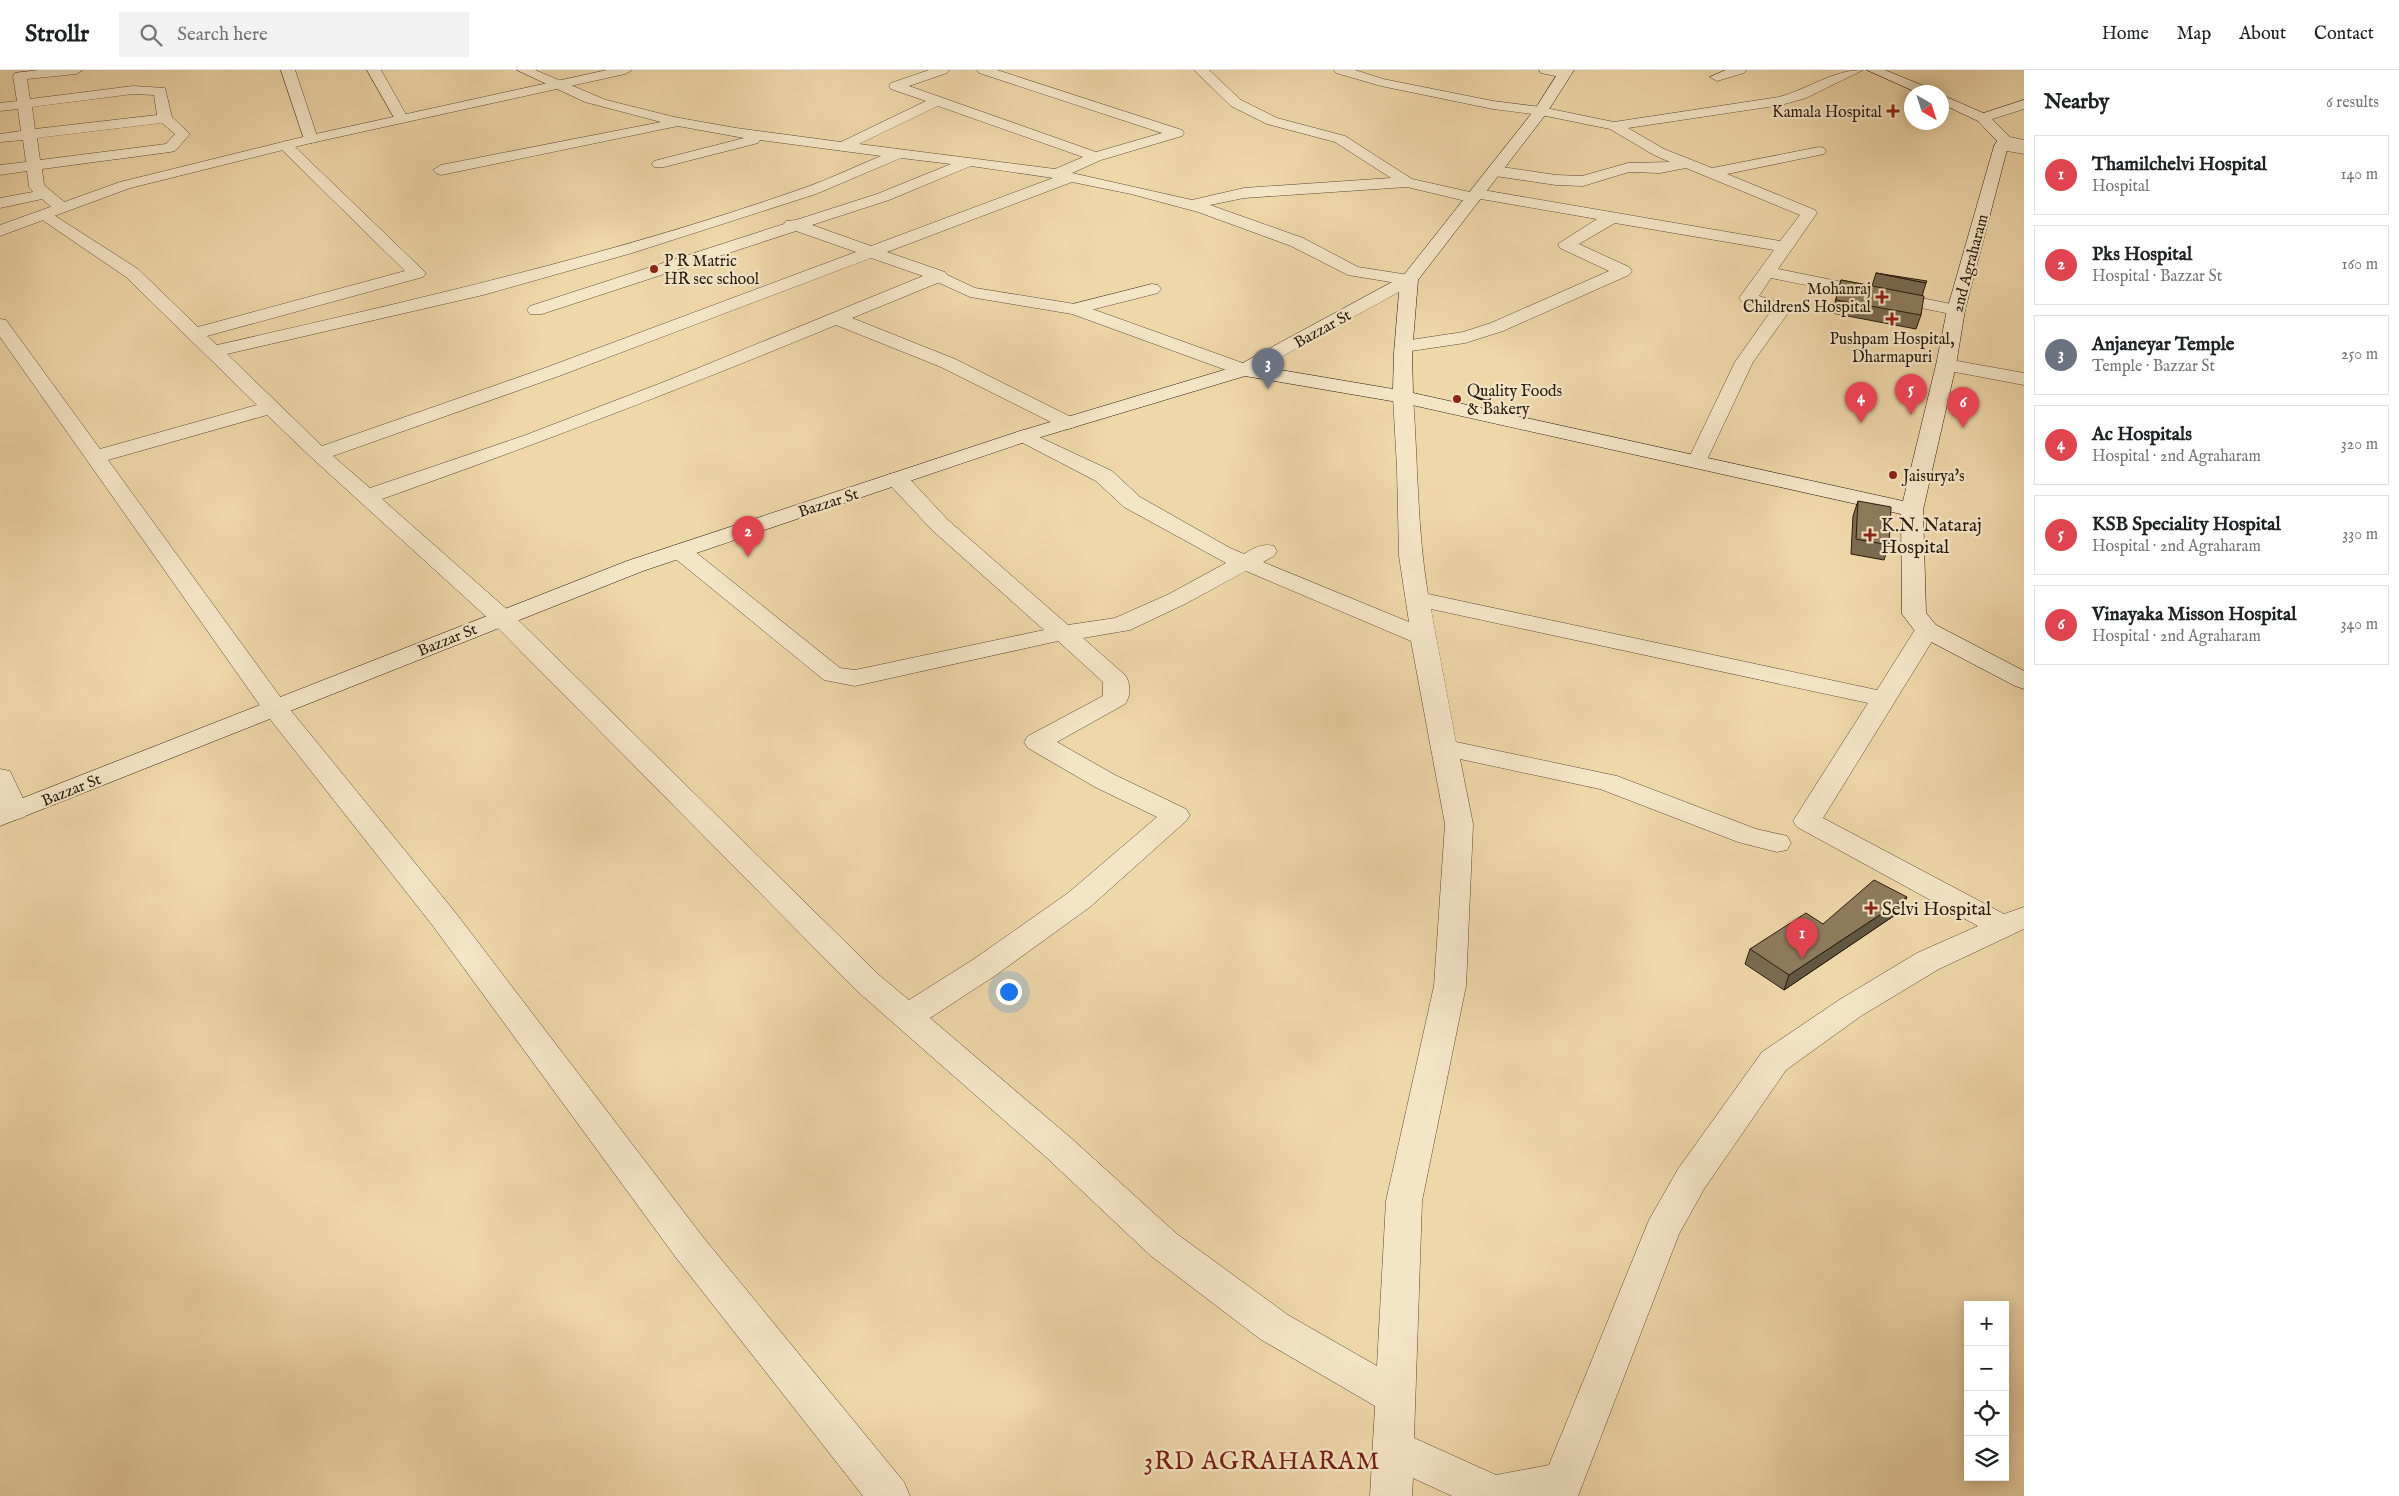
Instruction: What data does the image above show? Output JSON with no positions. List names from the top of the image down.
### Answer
{
  "streets": {
    "street": ["2nd Agraharam", "Bazzar St"]
  },
  "districts": ["3RD AGRAHARAM"],
  "places": {
    "health": [
      "Kamala Hospital",
      "Mohanraj ChildrenS Hospital",
      "Pushpam Hospital, Dharmapuri",
      "K.N. Nataraj Hospital",
      "Selvi Hospital"
    ],
    "other": ["P R Matric HR sec school", "Quality Foods & Bakery", "Jaisurya's"]
  },
  "north": "bottom right",
  "page": {
    "header": "Strollr",
    "search": "Search here",
    "nav": [
      "Home",
      "Map",
      "About",
      "Contact"
    ],
    "heading": ["Nearby", "6 results"],
    "list": [
      {
        "mark": "1",
        "name": "Thamilchelvi Hospital",
        "note": "Hospital",
        "value": "140 m"
      },
      {
        "mark": "2",
        "name": "Pks Hospital",
        "note": "Hospital · Bazzar St",
        "value": "160 m"
      },
      {
        "mark": "3",
        "name": "Anjaneyar Temple",
        "note": "Temple · Bazzar St",
        "value": "250 m"
      },
      {
        "mark": "4",
        "name": "Ac Hospitals",
        "note": "Hospital · 2nd Agraharam",
        "value": "320 m"
      },
      {
        "mark": "5",
        "name": "KSB Speciality Hospital",
        "note": "Hospital · 2nd Agraharam",
        "value": "330 m"
      },
      {
        "mark": "6",
        "name": "Vinayaka Misson Hospital",
        "note": "Hospital · 2nd Agraharam",
        "value": "340 m"
      }
    ],
    "pins": [
      "3",
      "5",
      "4",
      "6",
      "2",
      "1"
    ],
    "map_buttons": ["+", "−"]
  }
}
